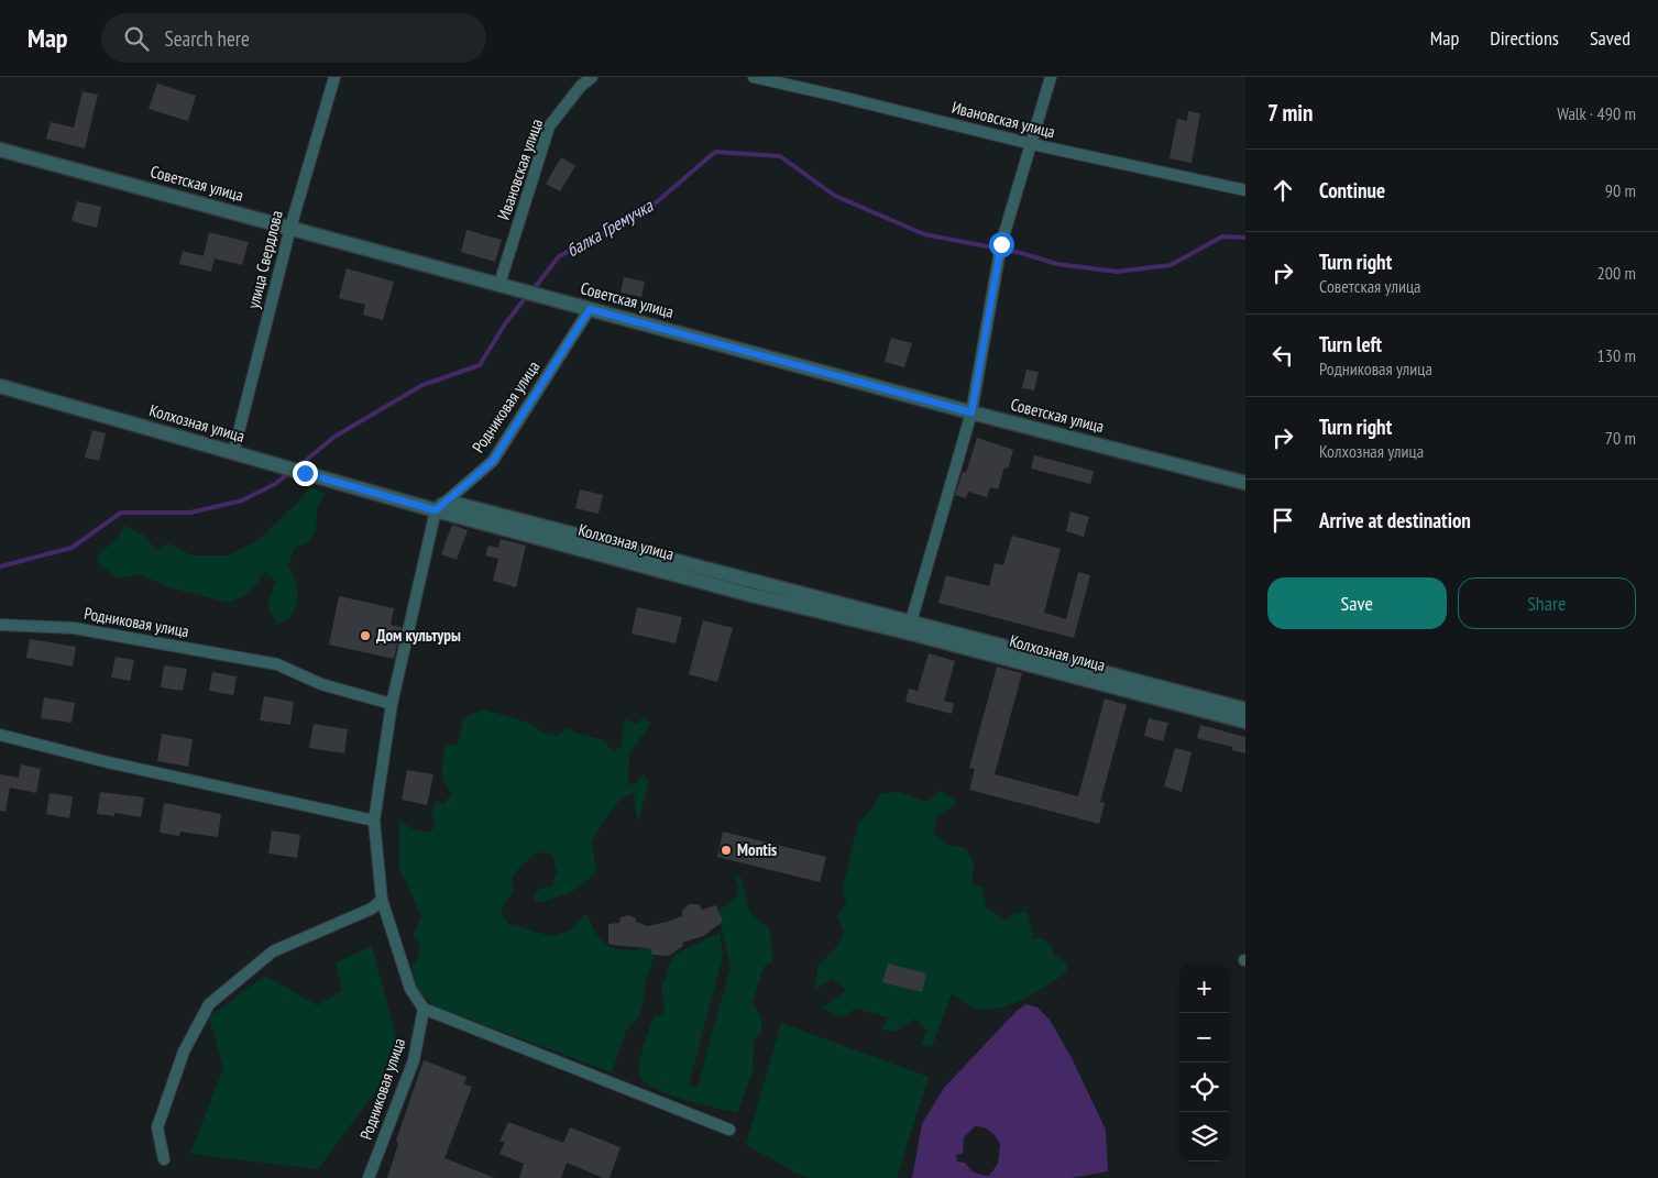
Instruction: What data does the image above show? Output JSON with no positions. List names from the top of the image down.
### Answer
{
  "streets": {
    "street": [
      "Ивановская улица",
      "Советская улица",
      "улица Свердлова",
      "Родниковая улица",
      "Колхозная улица"
    ]
  },
  "crossings": [
    ["Ивановская улица", "Советская улица"],
    ["Советская улица", "улица Свердлова"],
    ["Советская улица", "Родниковая улица"],
    ["улица Свердлова", "Колхозная улица"],
    ["Родниковая улица", "Колхозная улица"]
  ],
  "water": ["балка Гремучка"],
  "places": ["Дом культуры", "Montis"],
  "page": {
    "header": "Map",
    "search": "Search here",
    "nav": ["Map", "Directions", "Saved"],
    "heading": ["7 min", "Walk · 490 m"],
    "list": [
      ["Continue", "90 m"],
      ["Turn right", "Советская улица", "200 m"],
      ["Turn left", "Родниковая улица", "130 m"],
      ["Turn right", "Колхозная улица", "70 m"],
      "Arrive at destination"
    ],
    "buttons": ["Save", "Share"],
    "map_buttons": ["+", "−"]
  }
}
